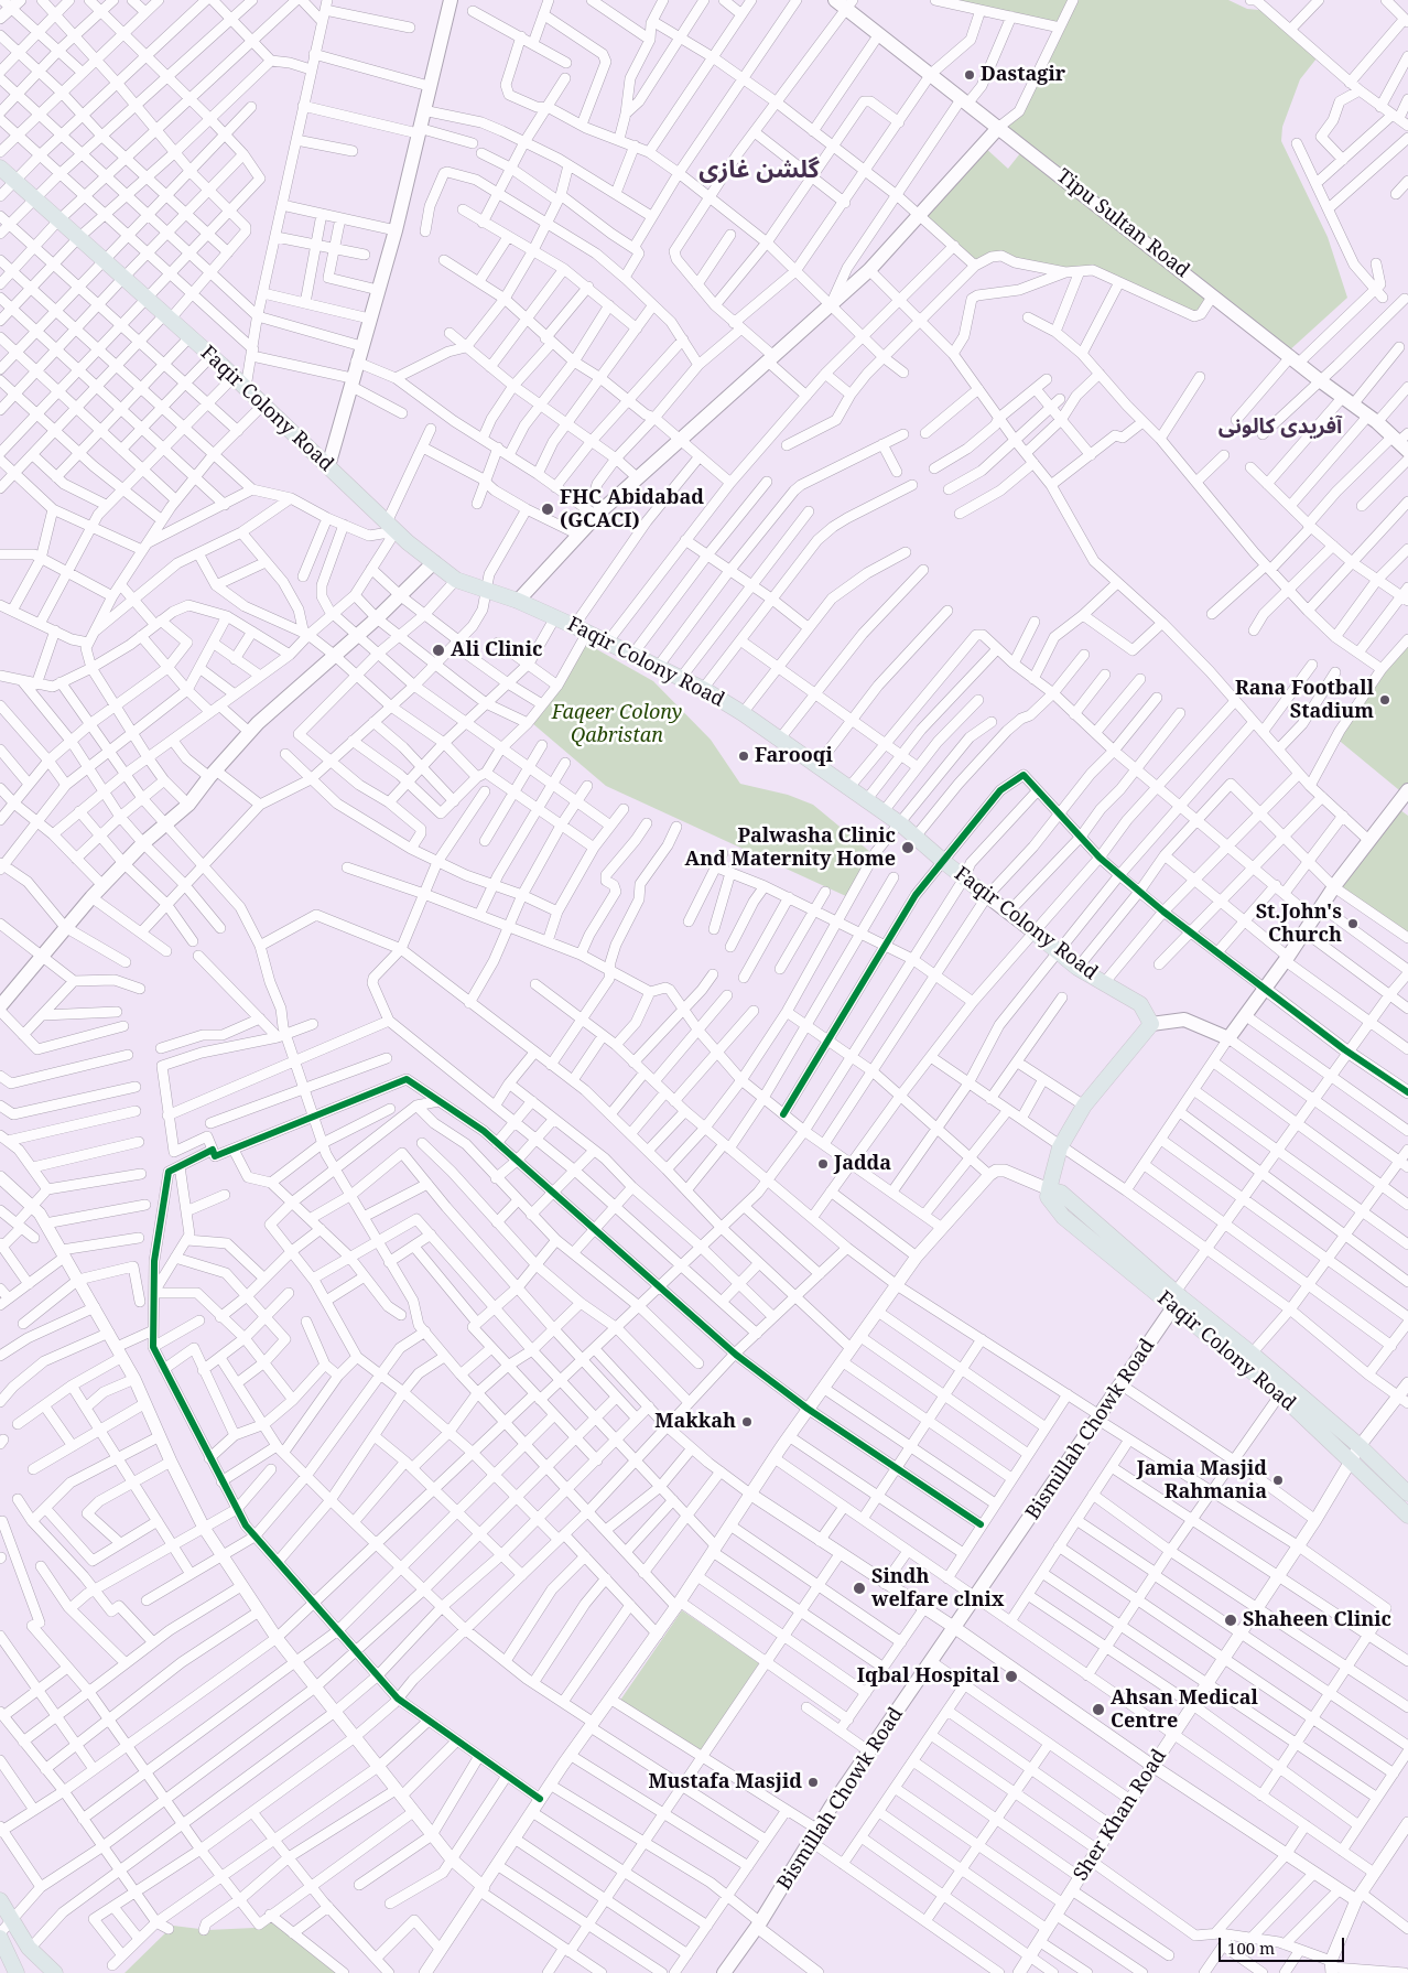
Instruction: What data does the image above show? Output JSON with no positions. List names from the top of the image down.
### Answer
{
  "streets": {
    "main road": ["Tipu Sultan Road", "Faqir Colony Road", "Bismillah Chowk Road"],
    "street": ["Sher Khan Road"]
  },
  "crossings": [
    ["Faqir Colony Road", "Bismillah Chowk Road"],
    ["Faqir Colony Road", "Sher Khan Road"]
  ],
  "districts": ["گلشن غازی", "آفریدی کالونی"],
  "parks": ["Faqeer Colony Qabristan"],
  "places": [
    "Dastagir",
    "FHC Abidabad (GCACI)",
    "Ali Clinic",
    "Rana Football Stadium",
    "Farooqi",
    "Palwasha Clinic And Maternity Home",
    "St.John's Church",
    "Jadda",
    "Makkah",
    "Jamia Masjid Rahmania",
    "Sindh welfare clnix",
    "Shaheen Clinic",
    "Iqbal Hospital",
    "Ahsan Medical Centre",
    "Mustafa Masjid"
  ],
  "scale_bar": "100 m"
}
